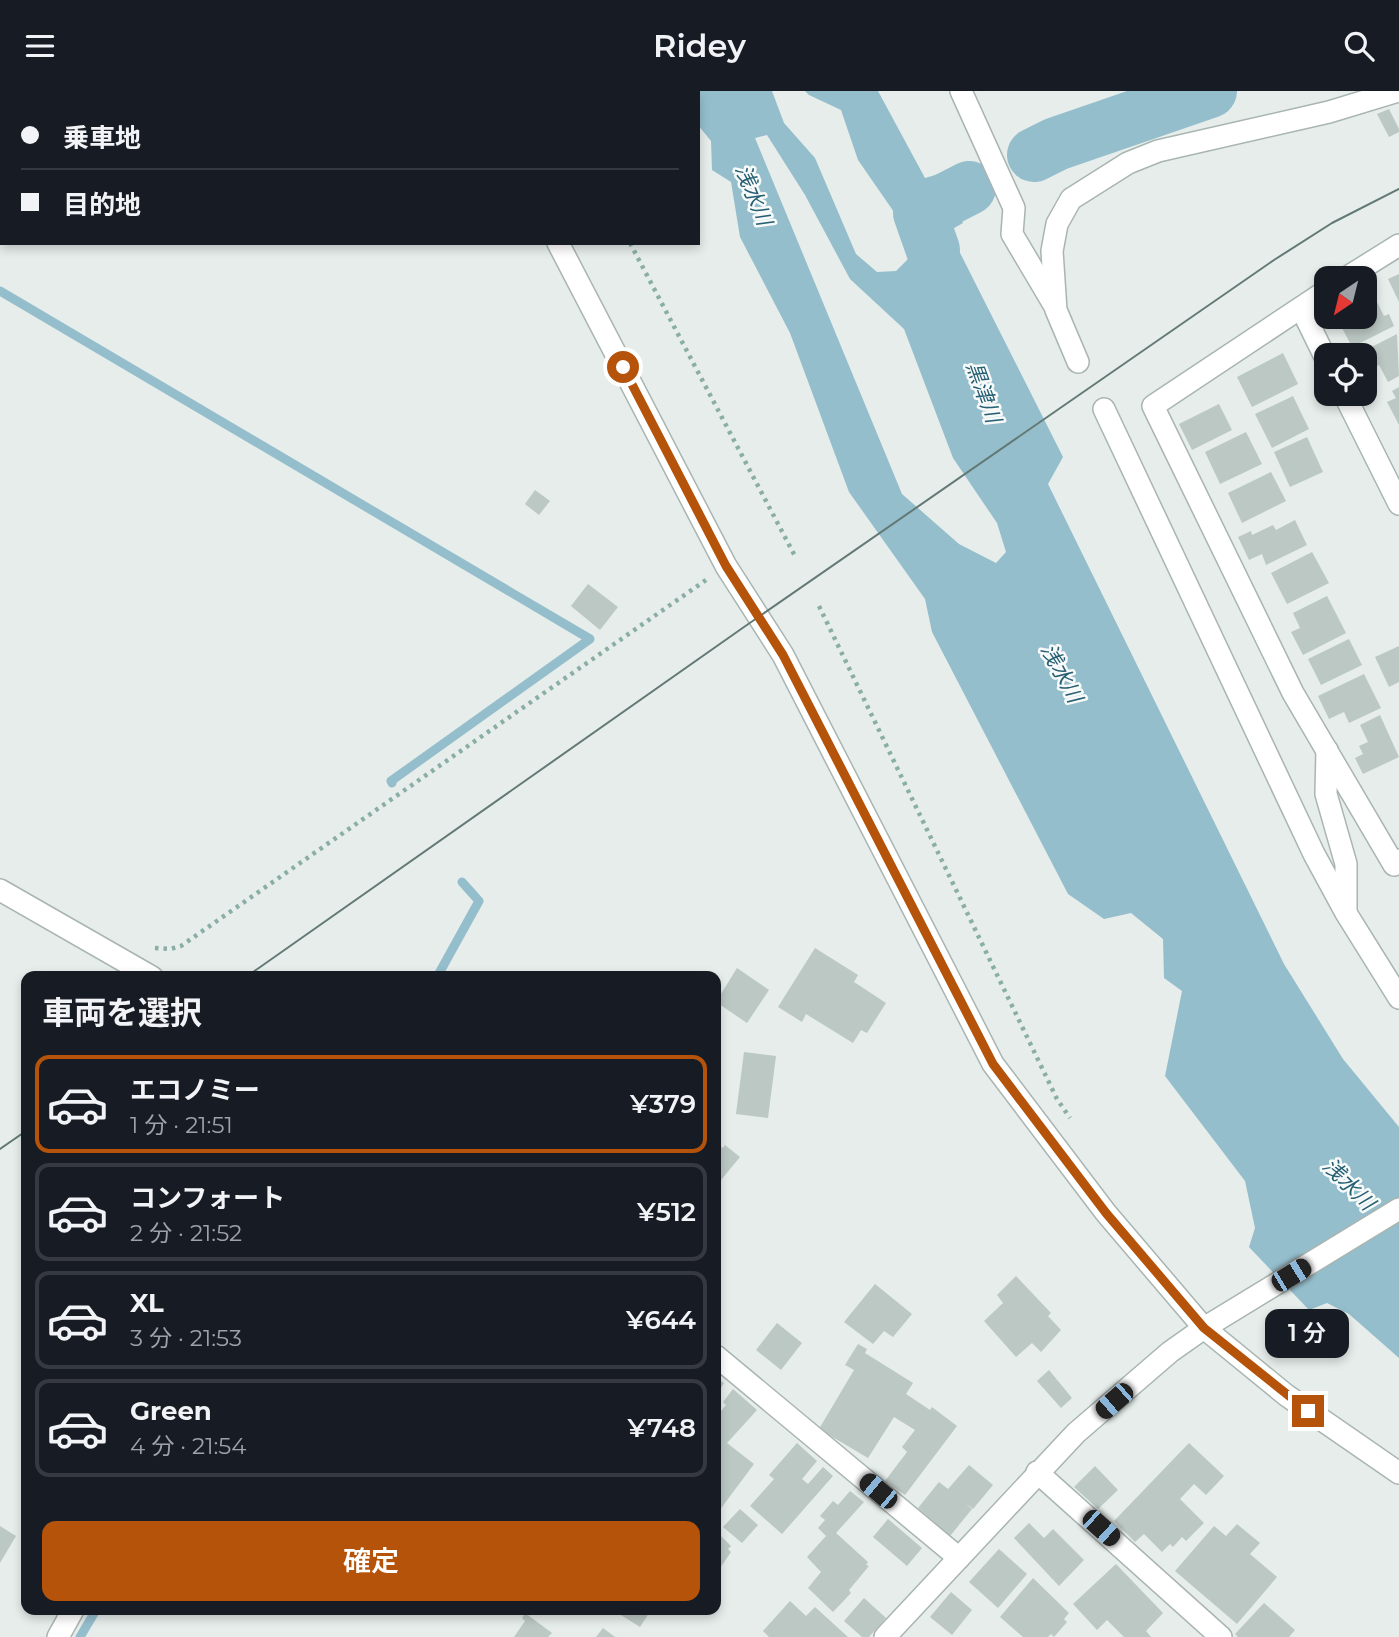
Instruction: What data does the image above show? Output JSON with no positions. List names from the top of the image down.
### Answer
{
  "water": ["浅水川", "黒津川"],
  "north": "bottom left",
  "page": {
    "header": "Ridey",
    "banner": ["乗車地", "目的地"],
    "heading": "車両を選択",
    "list": [
      {
        "name": "エコノミー",
        "note": "1 分 · 21:51",
        "value": "¥379"
      },
      {
        "name": "コンフォート",
        "note": "2 分 · 21:52",
        "value": "¥512"
      },
      {
        "name": "XL",
        "note": "3 分 · 21:53",
        "value": "¥644"
      },
      {
        "name": "Green",
        "note": "4 分 · 21:54",
        "value": "¥748"
      }
    ],
    "bubble": "1 分",
    "buttons": "確定"
  }
}
